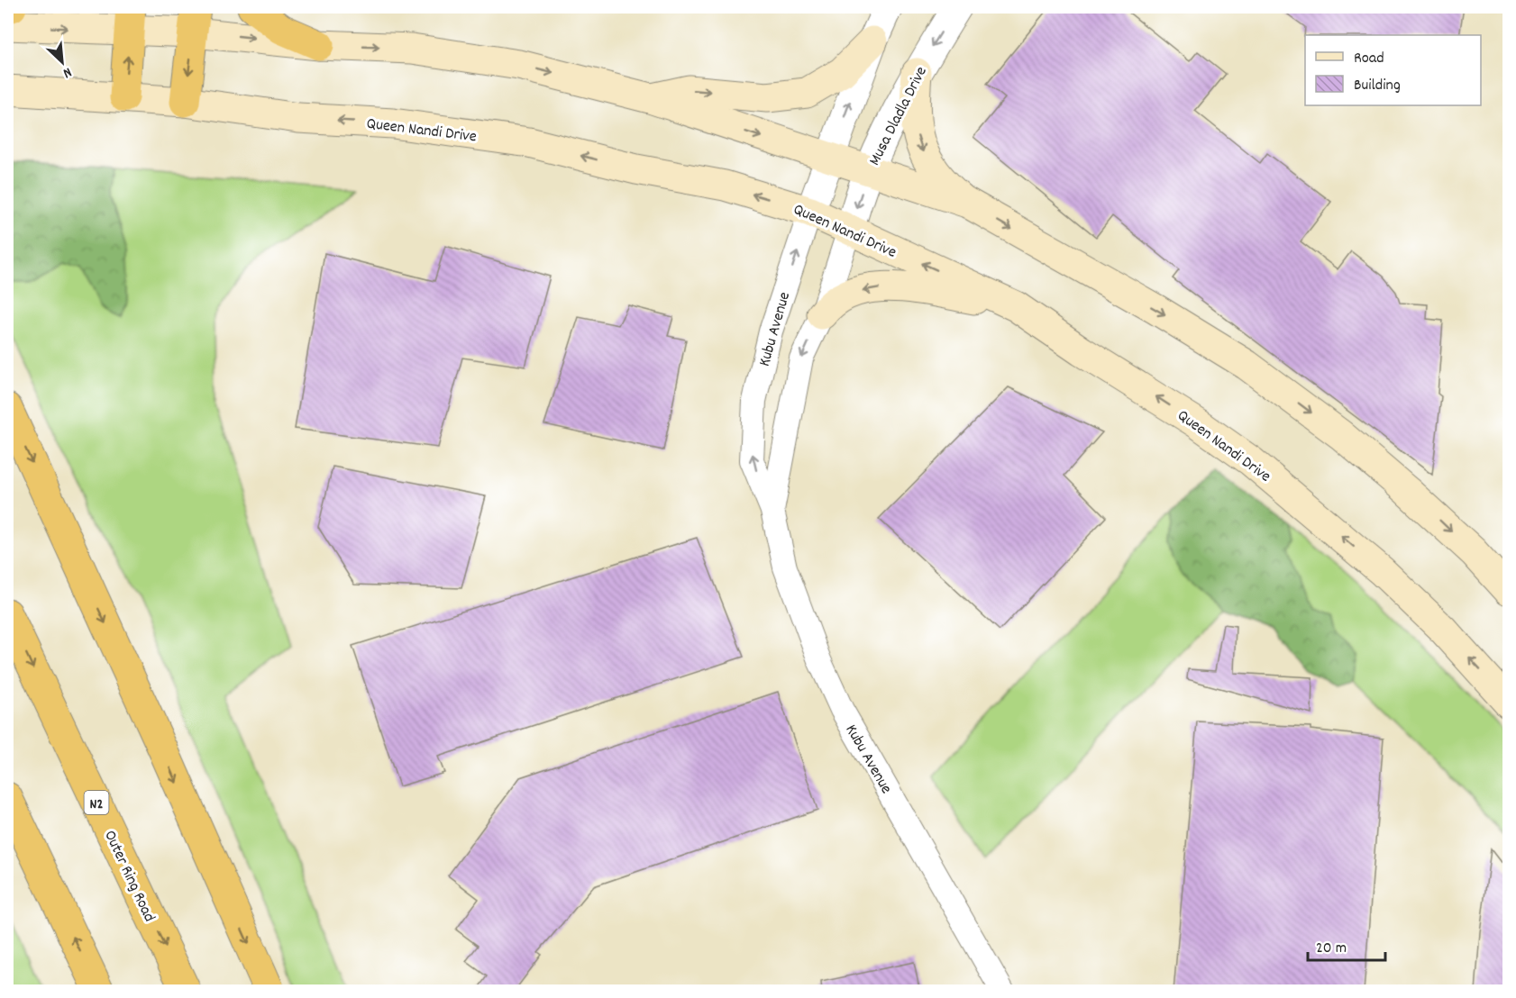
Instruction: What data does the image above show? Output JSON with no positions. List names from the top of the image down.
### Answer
{
  "streets": {
    "highway": ["N2", "Outer Ring Road"],
    "main road": ["Queen Nandi Drive"],
    "street": ["Musa Dladla Drive", "Kubu Avenue"]
  },
  "crossings": [
    ["Musa Dladla Drive", "Queen Nandi Drive"],
    ["Musa Dladla Drive", "Kubu Avenue"],
    ["Queen Nandi Drive", "Kubu Avenue"]
  ],
  "legend": ["Road", "Building"],
  "scale_bar": "20 m",
  "north": "bottom right"
}
